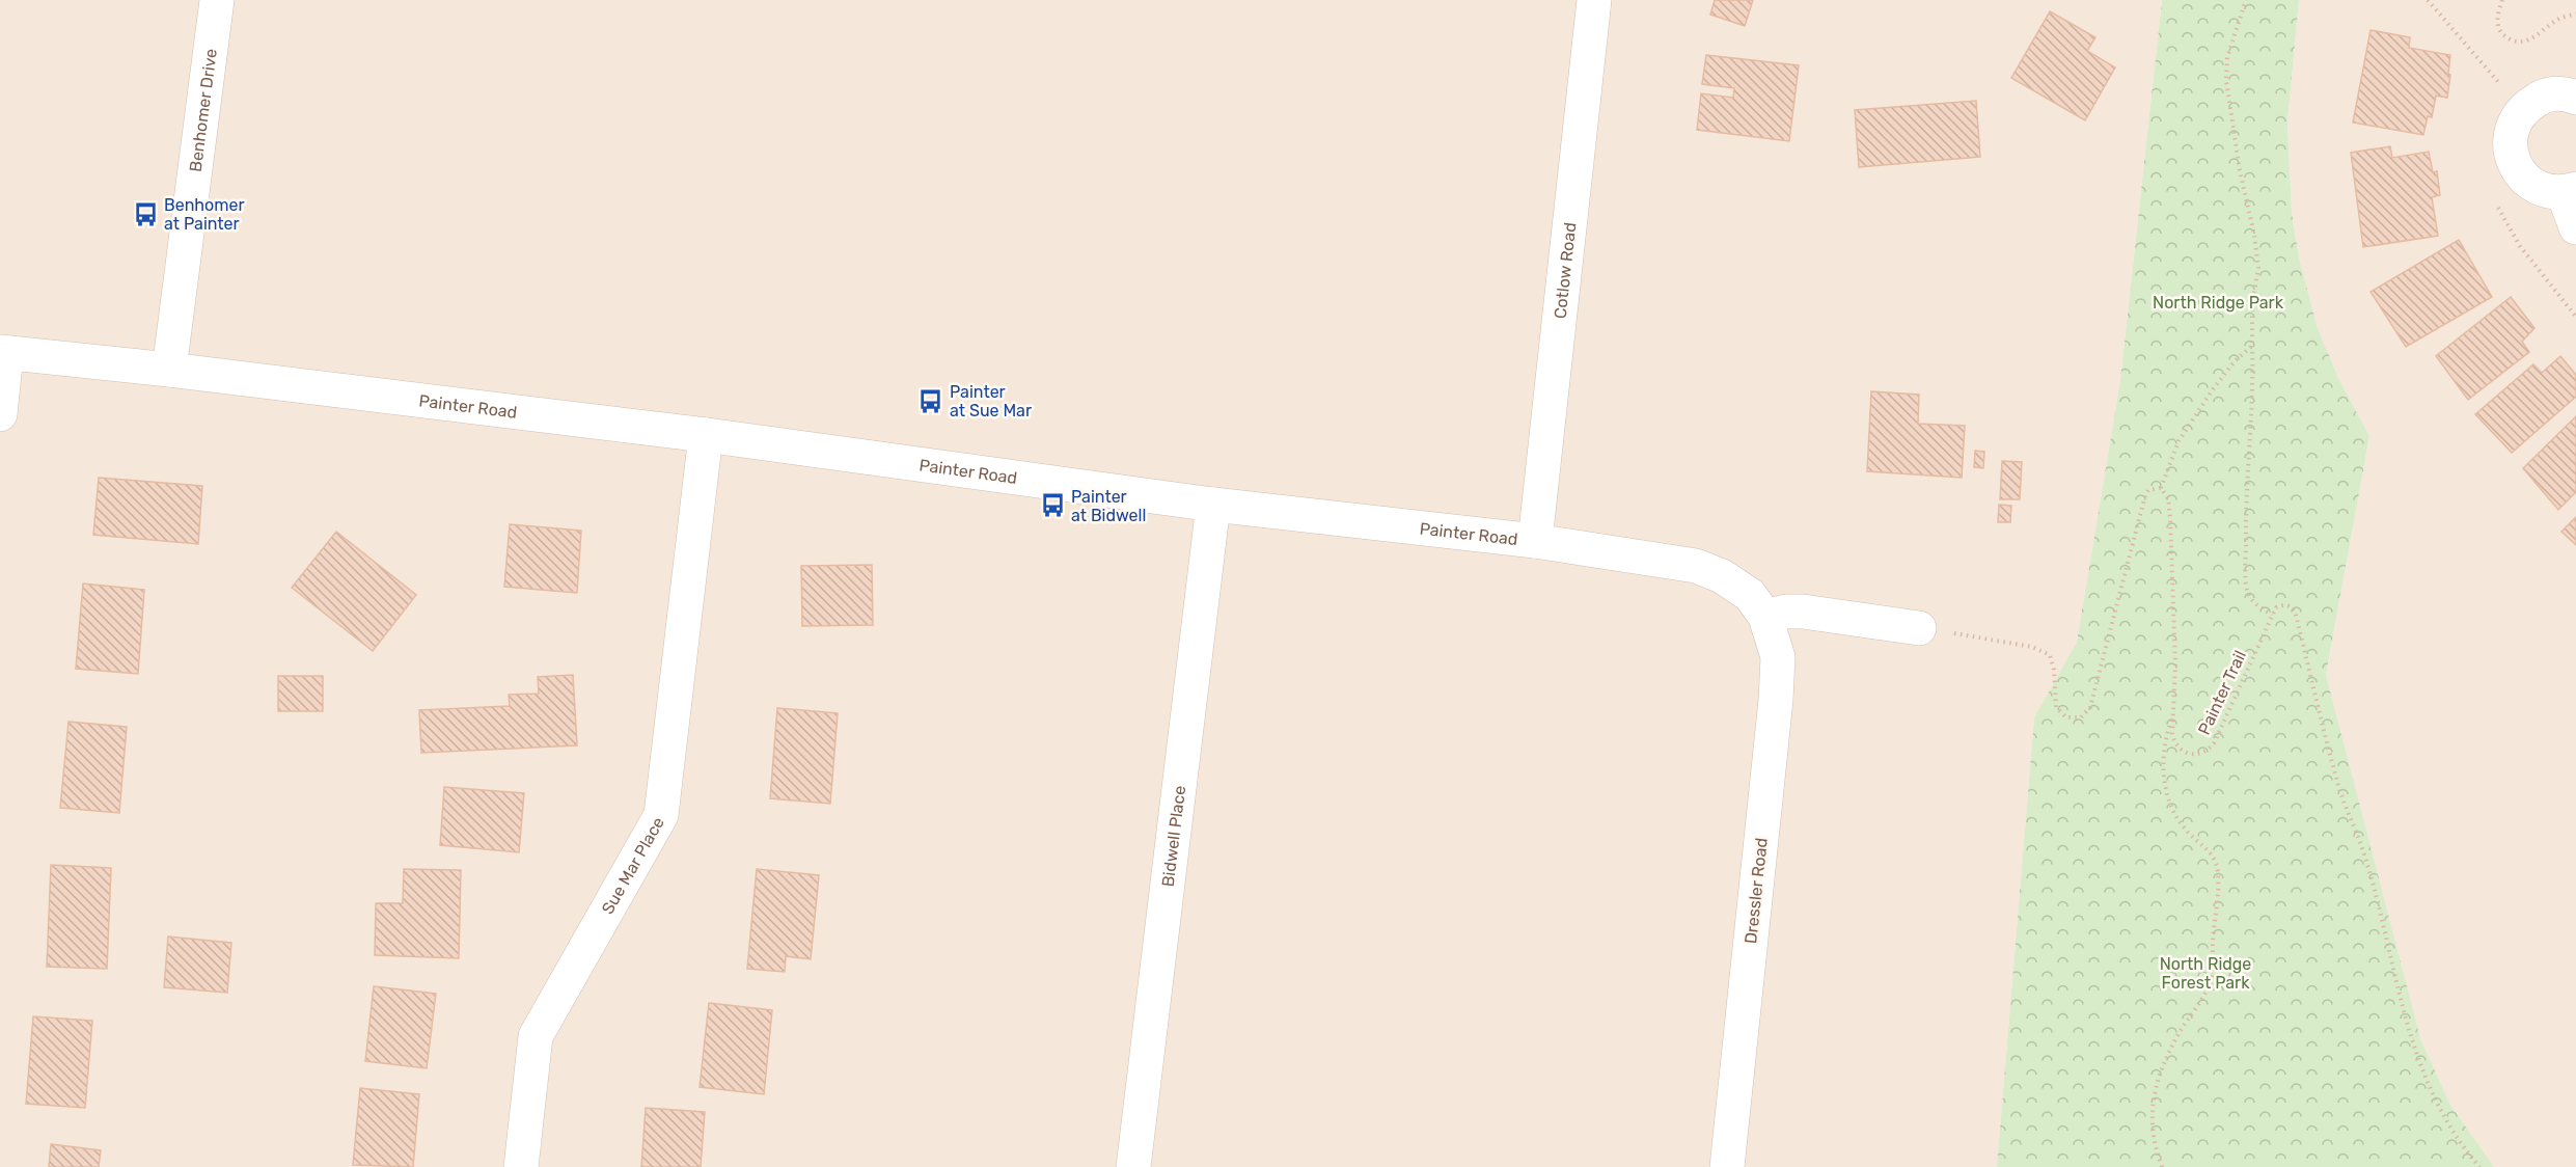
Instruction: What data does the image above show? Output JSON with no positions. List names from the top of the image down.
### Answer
{
  "streets": {
    "street": [
      "Benhomer Drive",
      "Cotlow Road",
      "Painter Road",
      "Bidwell Place",
      "Sue Mar Place",
      "Dressler Road"
    ],
    "path": ["Painter Trail"]
  },
  "crossings": [
    ["Benhomer Drive", "Painter Road"],
    ["Cotlow Road", "Painter Road"],
    ["Painter Road", "Bidwell Place"],
    ["Painter Road", "Sue Mar Place"],
    ["Painter Road", "Dressler Road"]
  ],
  "parks": ["North Ridge Park", "North Ridge Forest Park"],
  "places": {
    "bus stop": ["Benhomer at Painter", "Painter at Sue Mar", "Painter at Bidwell"]
  }
}
